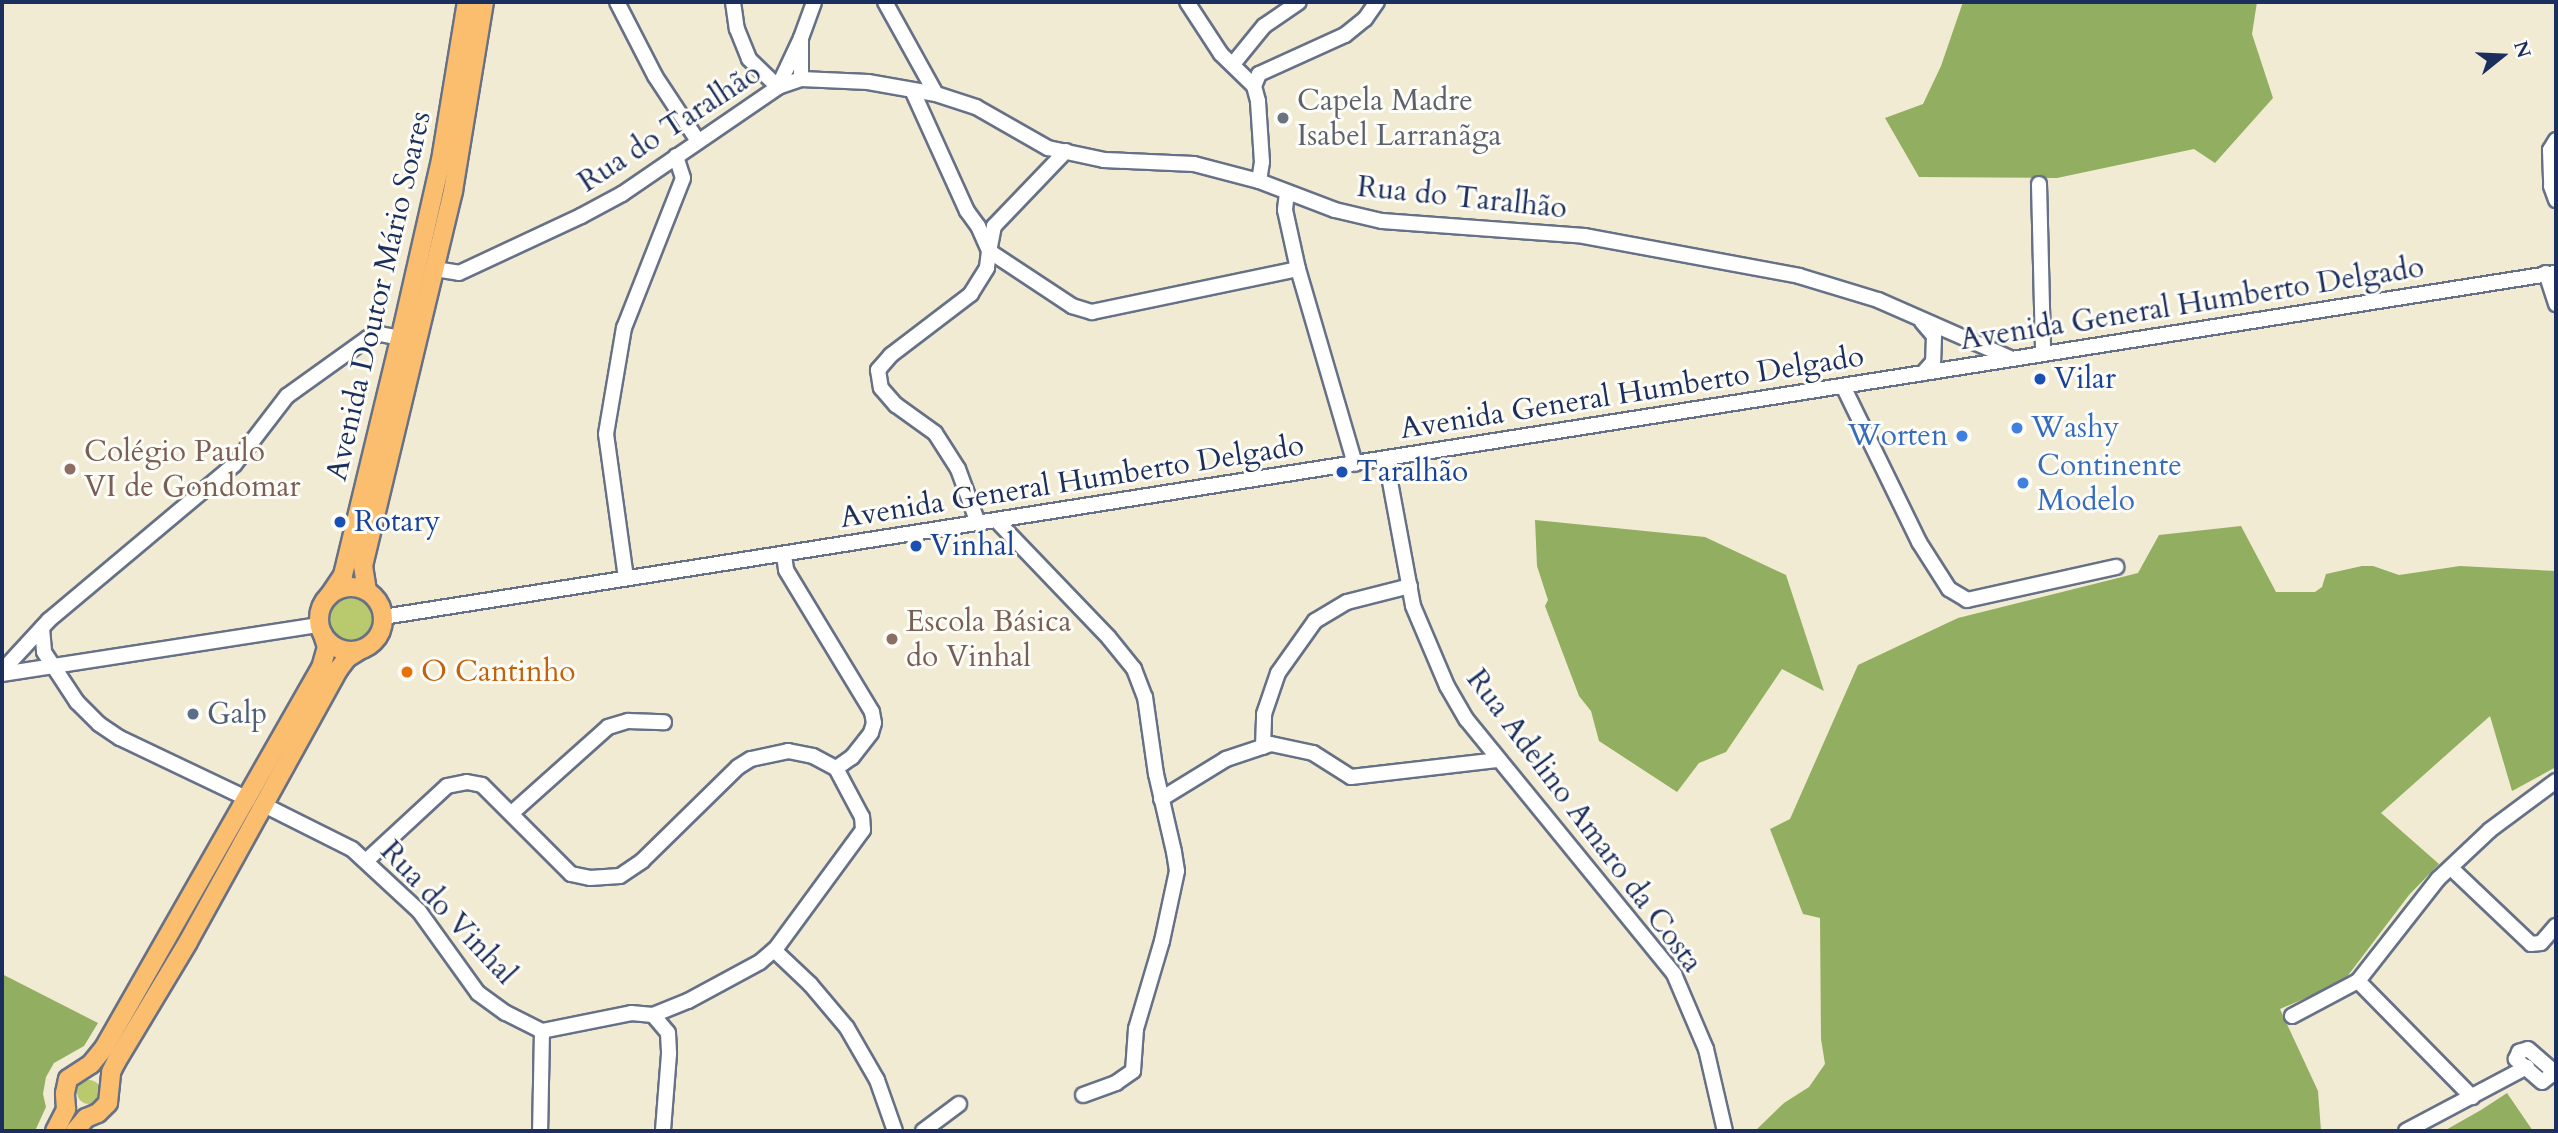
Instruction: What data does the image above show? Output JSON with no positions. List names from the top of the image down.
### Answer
{
  "streets": {
    "main road": ["Avenida Doutor Mário Soares"],
    "street": [
      "Rua do Taralhão",
      "Avenida General Humberto Delgado",
      "Rua Adelino Amaro da Costa",
      "Rua do Vinhal"
    ]
  },
  "crossings": [
    ["Rua do Taralhão", "Avenida Doutor Mário Soares"],
    ["Rua do Taralhão", "Avenida General Humberto Delgado"],
    ["Avenida Doutor Mário Soares", "Avenida General Humberto Delgado"],
    ["Avenida General Humberto Delgado", "Rua Adelino Amaro da Costa"]
  ],
  "places": [
    "Capela Madre Isabel Larranãga",
    "Vilar",
    "Washy",
    "Worten",
    "Colégio Paulo VI de Gondomar",
    "Taralhão",
    "Continente Modelo",
    "Rotary",
    "Vinhal",
    "Escola Básica do Vinhal",
    "O Cantinho",
    "Galp"
  ],
  "north": "right"
}
